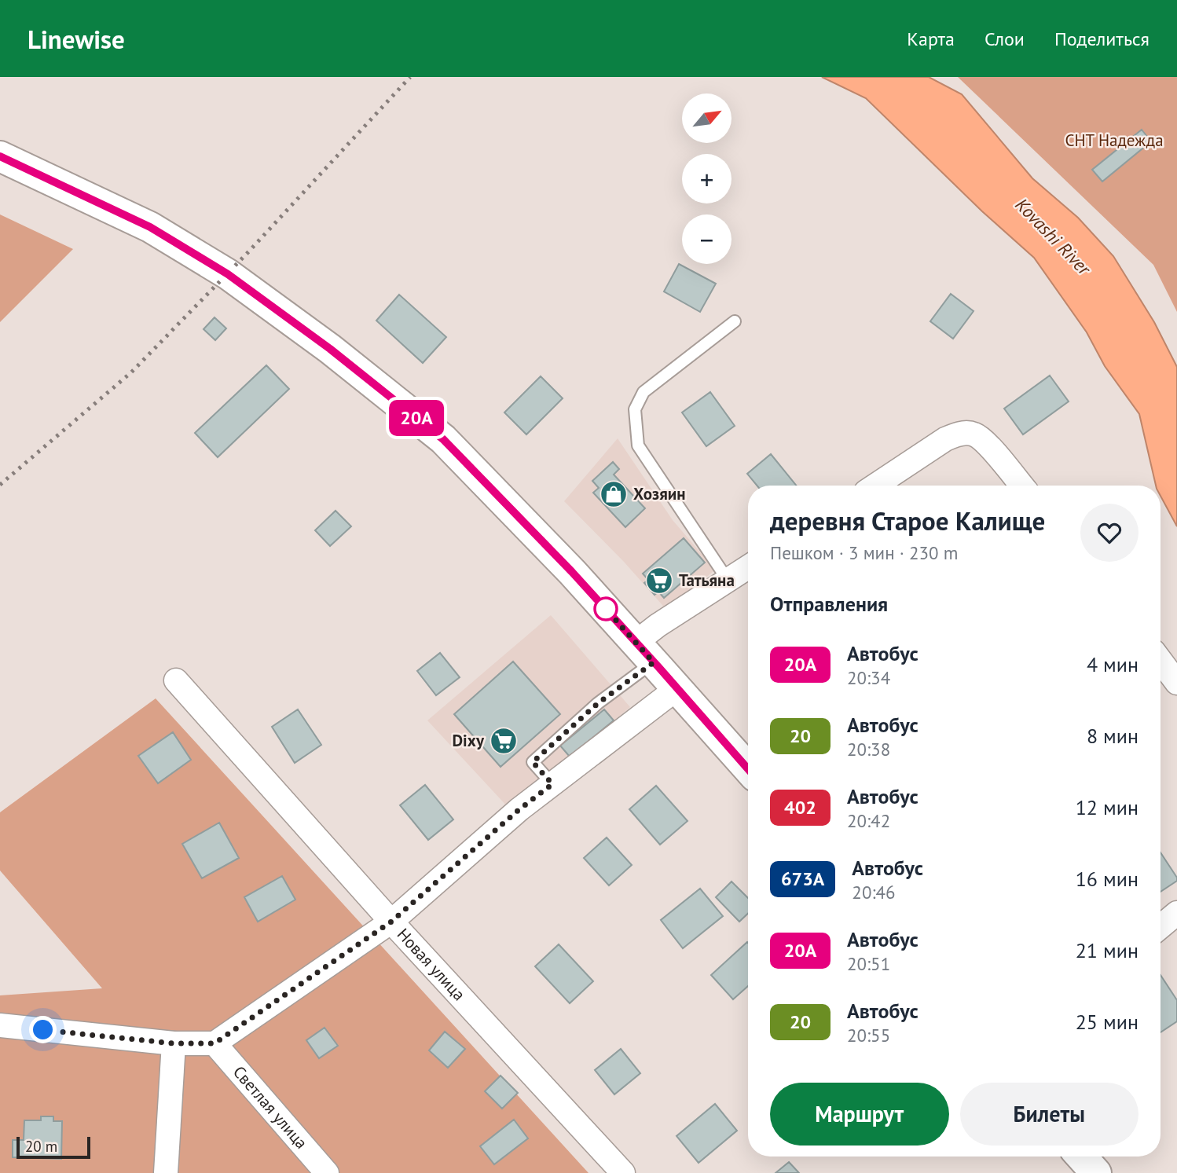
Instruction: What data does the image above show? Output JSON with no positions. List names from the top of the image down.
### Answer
{
  "streets": {
    "street": ["Новая улица", "Светлая улица"]
  },
  "water": ["Kovashi River"],
  "parks": ["СНТ Надежда"],
  "places": {
    "shop": ["Хозяин"],
    "supermarket": ["Татьяна", "Dixy"]
  },
  "lines": ["bus line 20А"],
  "scale_bar": "20 m",
  "north": "top right",
  "page": {
    "header": "Linewise",
    "nav": ["Карта", "Слои", "Поделиться"],
    "on_map": "20А",
    "map_buttons": ["+", "−"],
    "heading": [
      ["деревня Старое Калище", "Пешком · 3 мин · 230 m"],
      "Отправления"
    ],
    "list": [
      {
        "mark": "20А",
        "name": "Автобус",
        "note": "20:34",
        "value": "4 мин"
      },
      {
        "mark": "20",
        "name": "Автобус",
        "note": "20:38",
        "value": "8 мин"
      },
      {
        "mark": "402",
        "name": "Автобус",
        "note": "20:42",
        "value": "12 мин"
      },
      {
        "mark": "673А",
        "name": "Автобус",
        "note": "20:46",
        "value": "16 мин"
      },
      {
        "mark": "20А",
        "name": "Автобус",
        "note": "20:51",
        "value": "21 мин"
      },
      {
        "mark": "20",
        "name": "Автобус",
        "note": "20:55",
        "value": "25 мин"
      }
    ],
    "buttons": ["Маршрут", "Билеты"],
    "scale": "20 m"
  }
}
